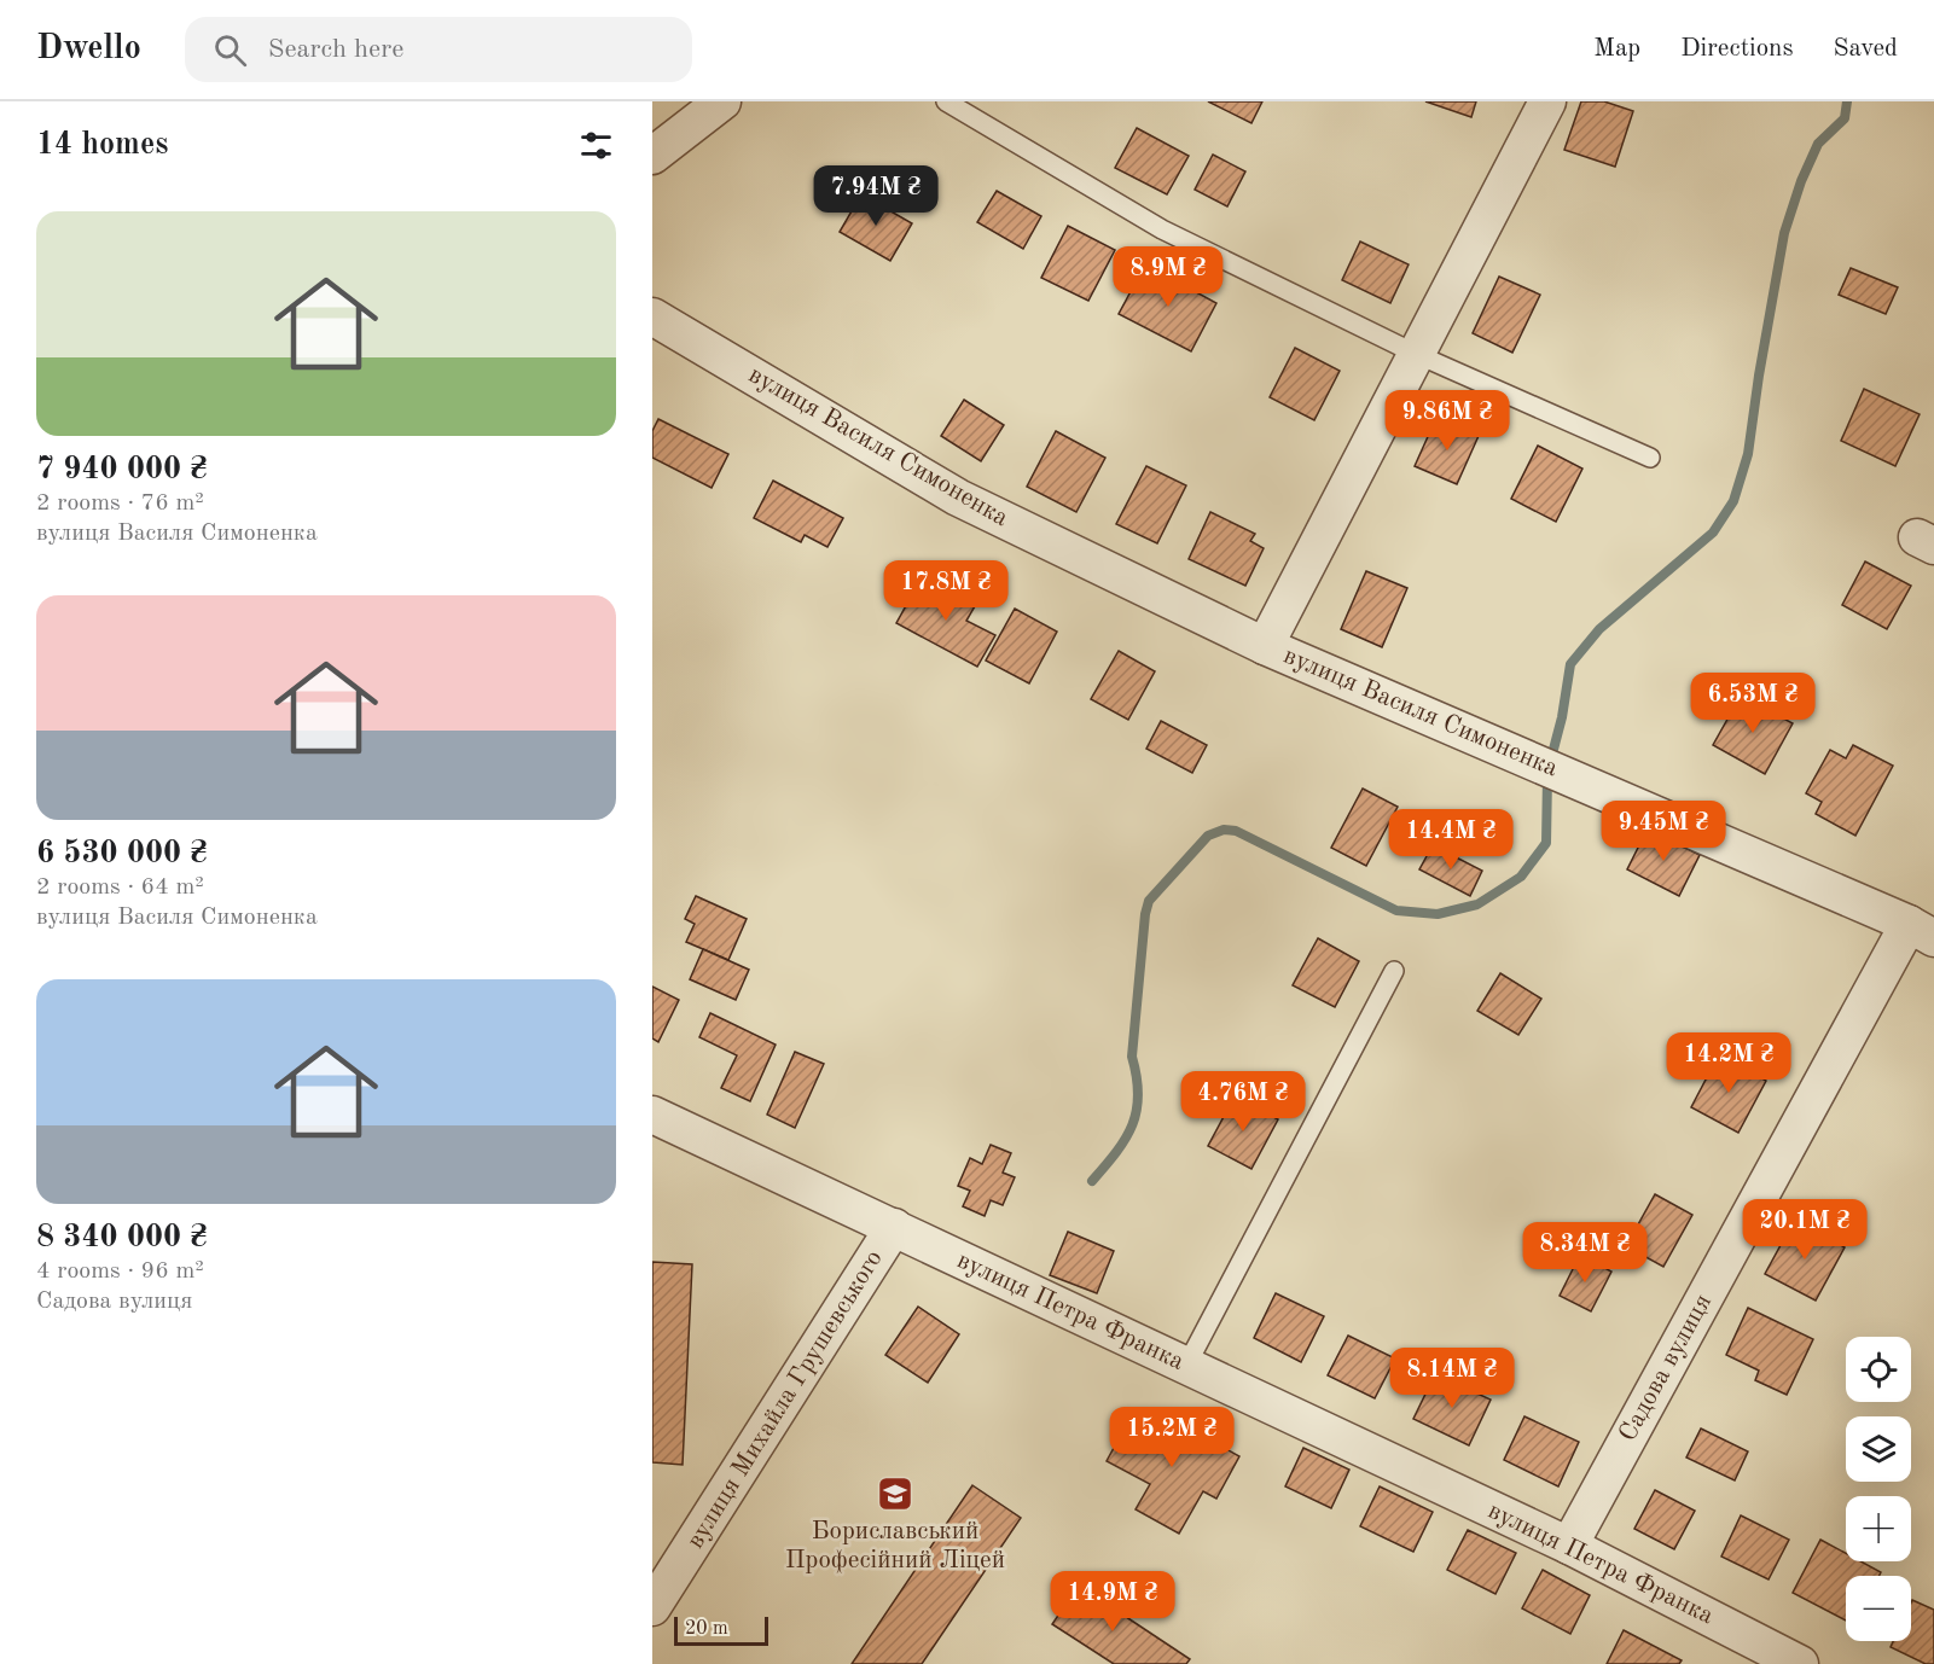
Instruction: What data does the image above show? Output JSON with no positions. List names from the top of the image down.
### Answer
{
  "streets": {
    "street": [
      "вулиця Василя Симоненка",
      "вулиця Петра Франка",
      "Садова вулиця",
      "вулиця Михайла Грушевського"
    ]
  },
  "crossings": [
    ["вулиця Василя Симоненка", "Садова вулиця"],
    ["вулиця Петра Франка", "Садова вулиця"],
    ["вулиця Петра Франка", "вулиця Михайла Грушевського"]
  ],
  "places": {
    "school or university": ["Бориславський Професійний Ліцей"]
  },
  "scale_bar": "20 m",
  "page": {
    "header": "Dwello",
    "search": "Search here",
    "nav": ["Map", "Directions", "Saved"],
    "heading": "14 homes",
    "price": [
      "7.94M ₴",
      "8.9M ₴",
      "9.86M ₴",
      "17.8M ₴",
      "6.53M ₴",
      "9.45M ₴",
      "14.4M ₴",
      "14.2M ₴",
      "4.76M ₴",
      "20.1M ₴",
      "8.34M ₴",
      "8.14M ₴",
      "15.2M ₴",
      "14.9M ₴"
    ],
    "list": [
      {
        "name": "7 940 000 ₴",
        "note": "2 rooms · 76 m² · вулиця Василя Симоненка"
      },
      {
        "name": "6 530 000 ₴",
        "note": "2 rooms · 64 m² · вулиця Василя Симоненка"
      },
      {
        "name": "8 340 000 ₴",
        "note": "4 rooms · 96 m² · Садова вулиця"
      }
    ],
    "map_buttons": ["+", "−"],
    "scale": "20 m"
  }
}
